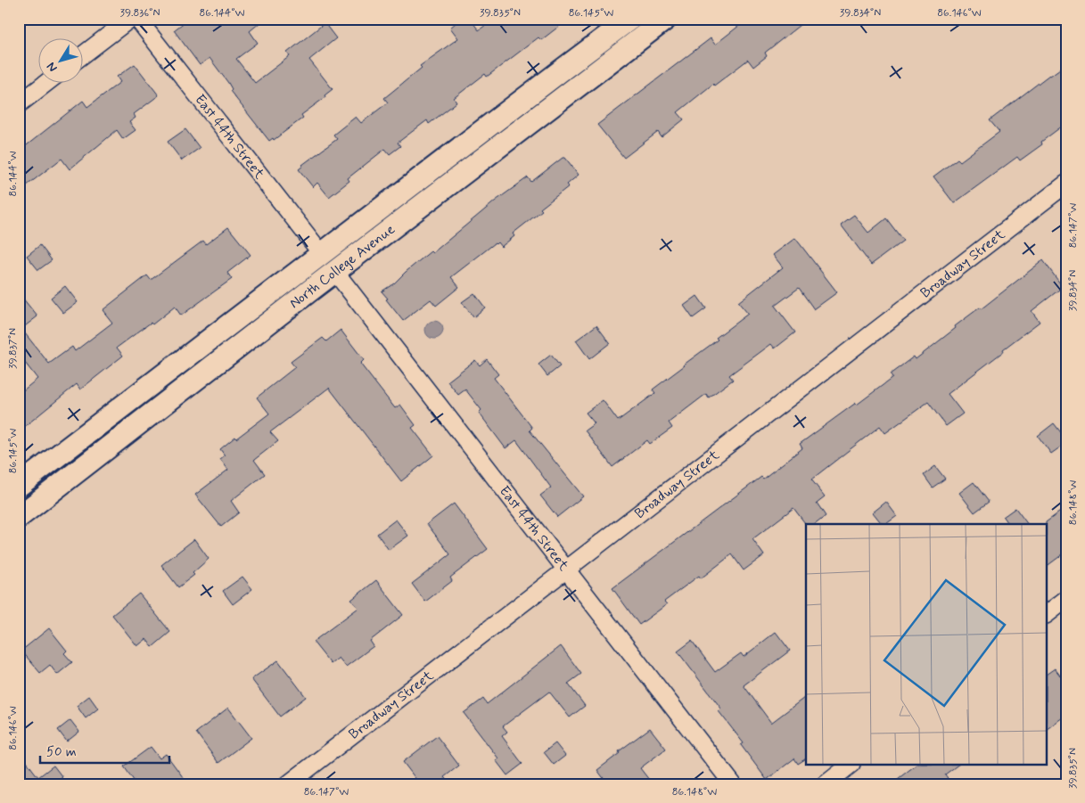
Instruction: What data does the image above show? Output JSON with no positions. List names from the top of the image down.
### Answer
{
  "streets": {
    "main road": ["North College Avenue"],
    "street": ["East 44th Street", "Broadway Street"]
  },
  "crossings": [
    ["East 44th Street", "Broadway Street"],
    ["East 44th Street", "North College Avenue"]
  ],
  "scale_bar": "50 m",
  "north": "bottom left",
  "coordinates": [
    "39.836°N",
    "86.144°W",
    "39.835°N",
    "86.145°W",
    "39.834°N",
    "86.146°W",
    "86.147°W",
    "39.837°N",
    "86.148°W"
  ]
}
